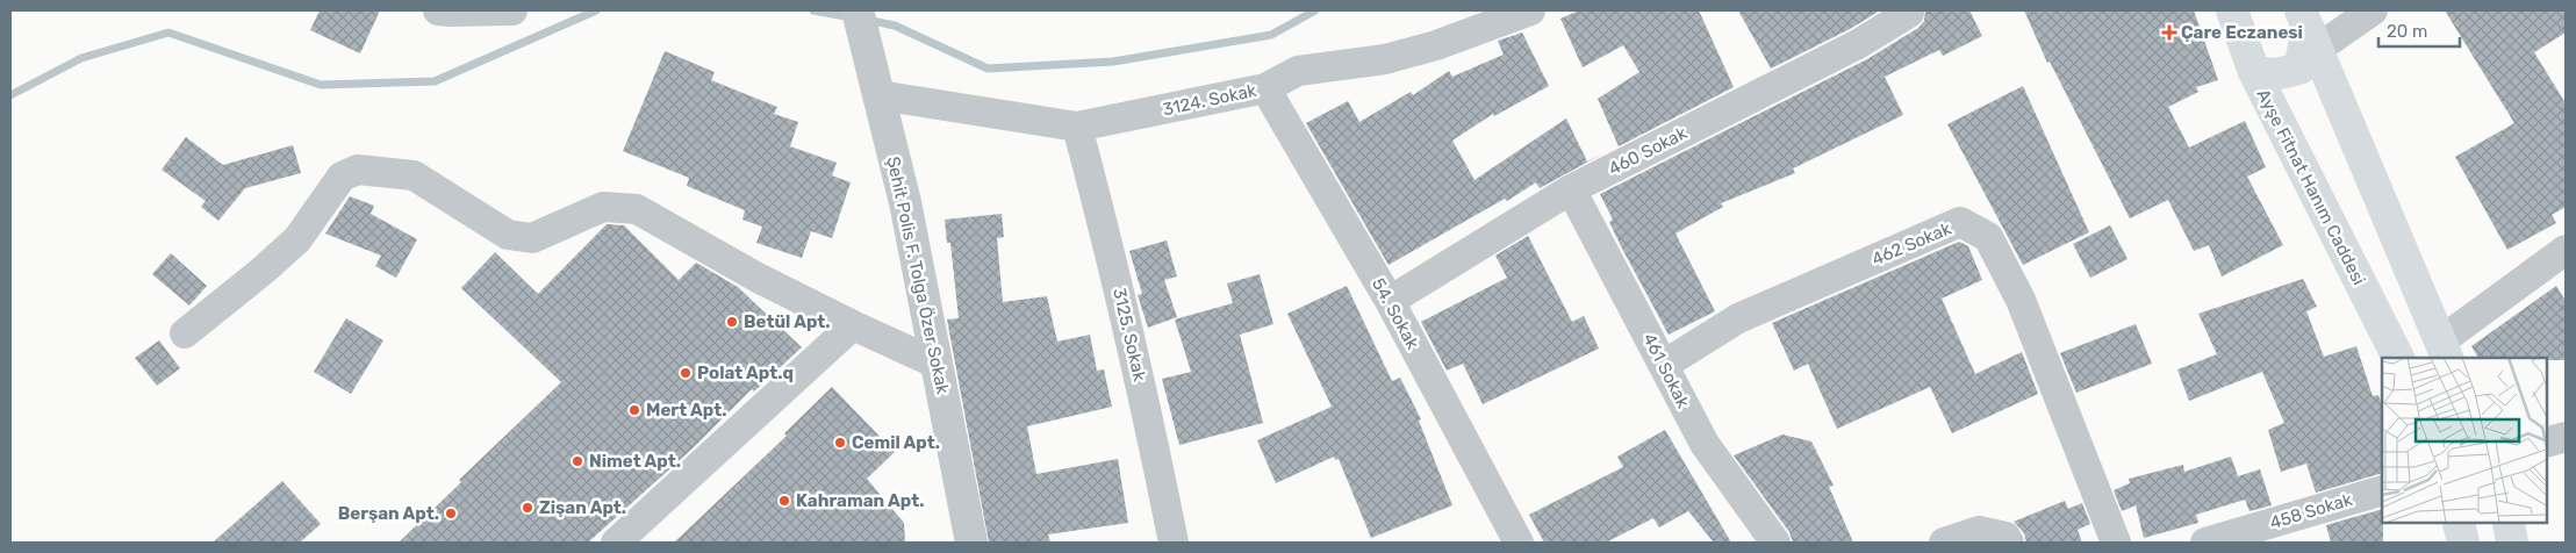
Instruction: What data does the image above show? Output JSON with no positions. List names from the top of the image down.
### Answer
{
  "streets": {
    "main road": ["Ayşe Fitnat Hanım Caddesi"],
    "street": [
      "3124. Sokak",
      "460 Sokak",
      "462 Sokak",
      "Şehit Polis F. Tolga Özer Sokak",
      "54. Sokak",
      "3125. Sokak",
      "461 Sokak",
      "458 Sokak"
    ]
  },
  "crossings": [
    ["3124. Sokak", "Şehit Polis F. Tolga Özer Sokak"],
    ["3124. Sokak", "54. Sokak"],
    ["3124. Sokak", "3125. Sokak"],
    ["460 Sokak", "54. Sokak"],
    ["460 Sokak", "461 Sokak"],
    ["462 Sokak", "461 Sokak"]
  ],
  "places": {
    "health": ["Çare Eczanesi"],
    "other": [
      "Betül Apt.",
      "Polat Apt.q",
      "Mert Apt.",
      "Cemil Apt.",
      "Nimet Apt.",
      "Kahraman Apt.",
      "Zişan Apt.",
      "Berşan Apt."
    ]
  },
  "scale_bar": "20 m"
}
